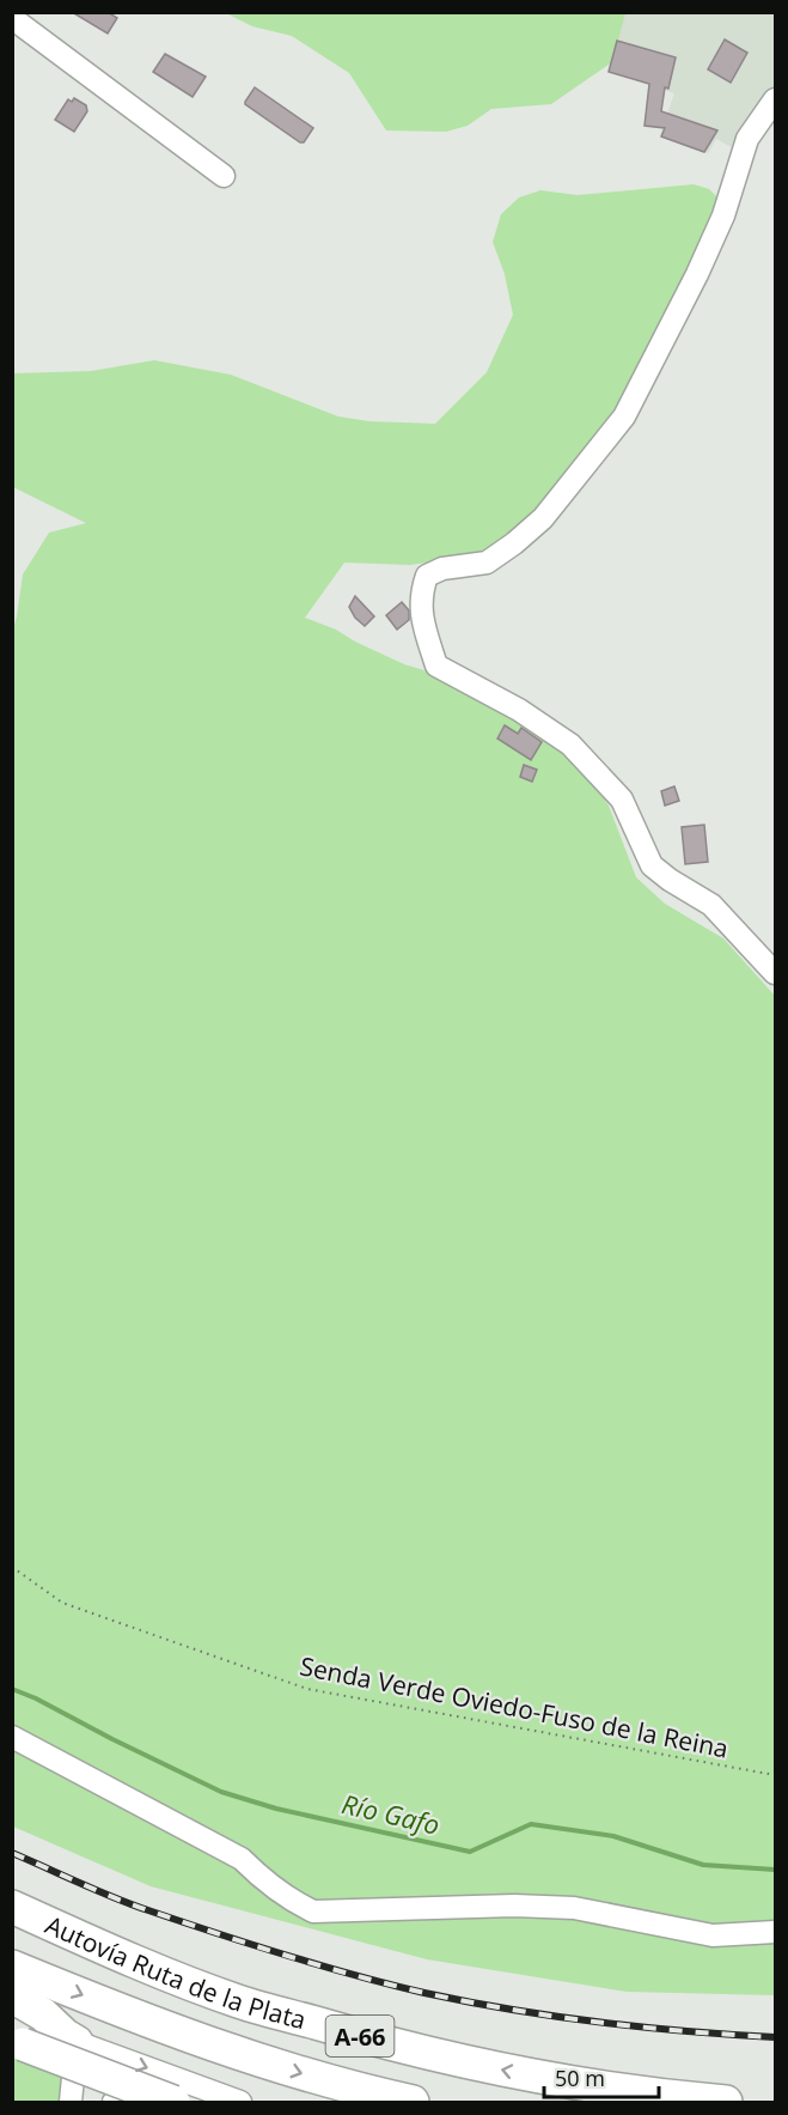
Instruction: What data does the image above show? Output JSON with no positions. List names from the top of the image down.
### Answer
{
  "streets": {
    "highway": ["Autovía Ruta de la Plata", "A-66"],
    "path": ["Senda Verde Oviedo-Fuso de la Reina"]
  },
  "water": ["Río Gafo"],
  "scale_bar": "50 m"
}
